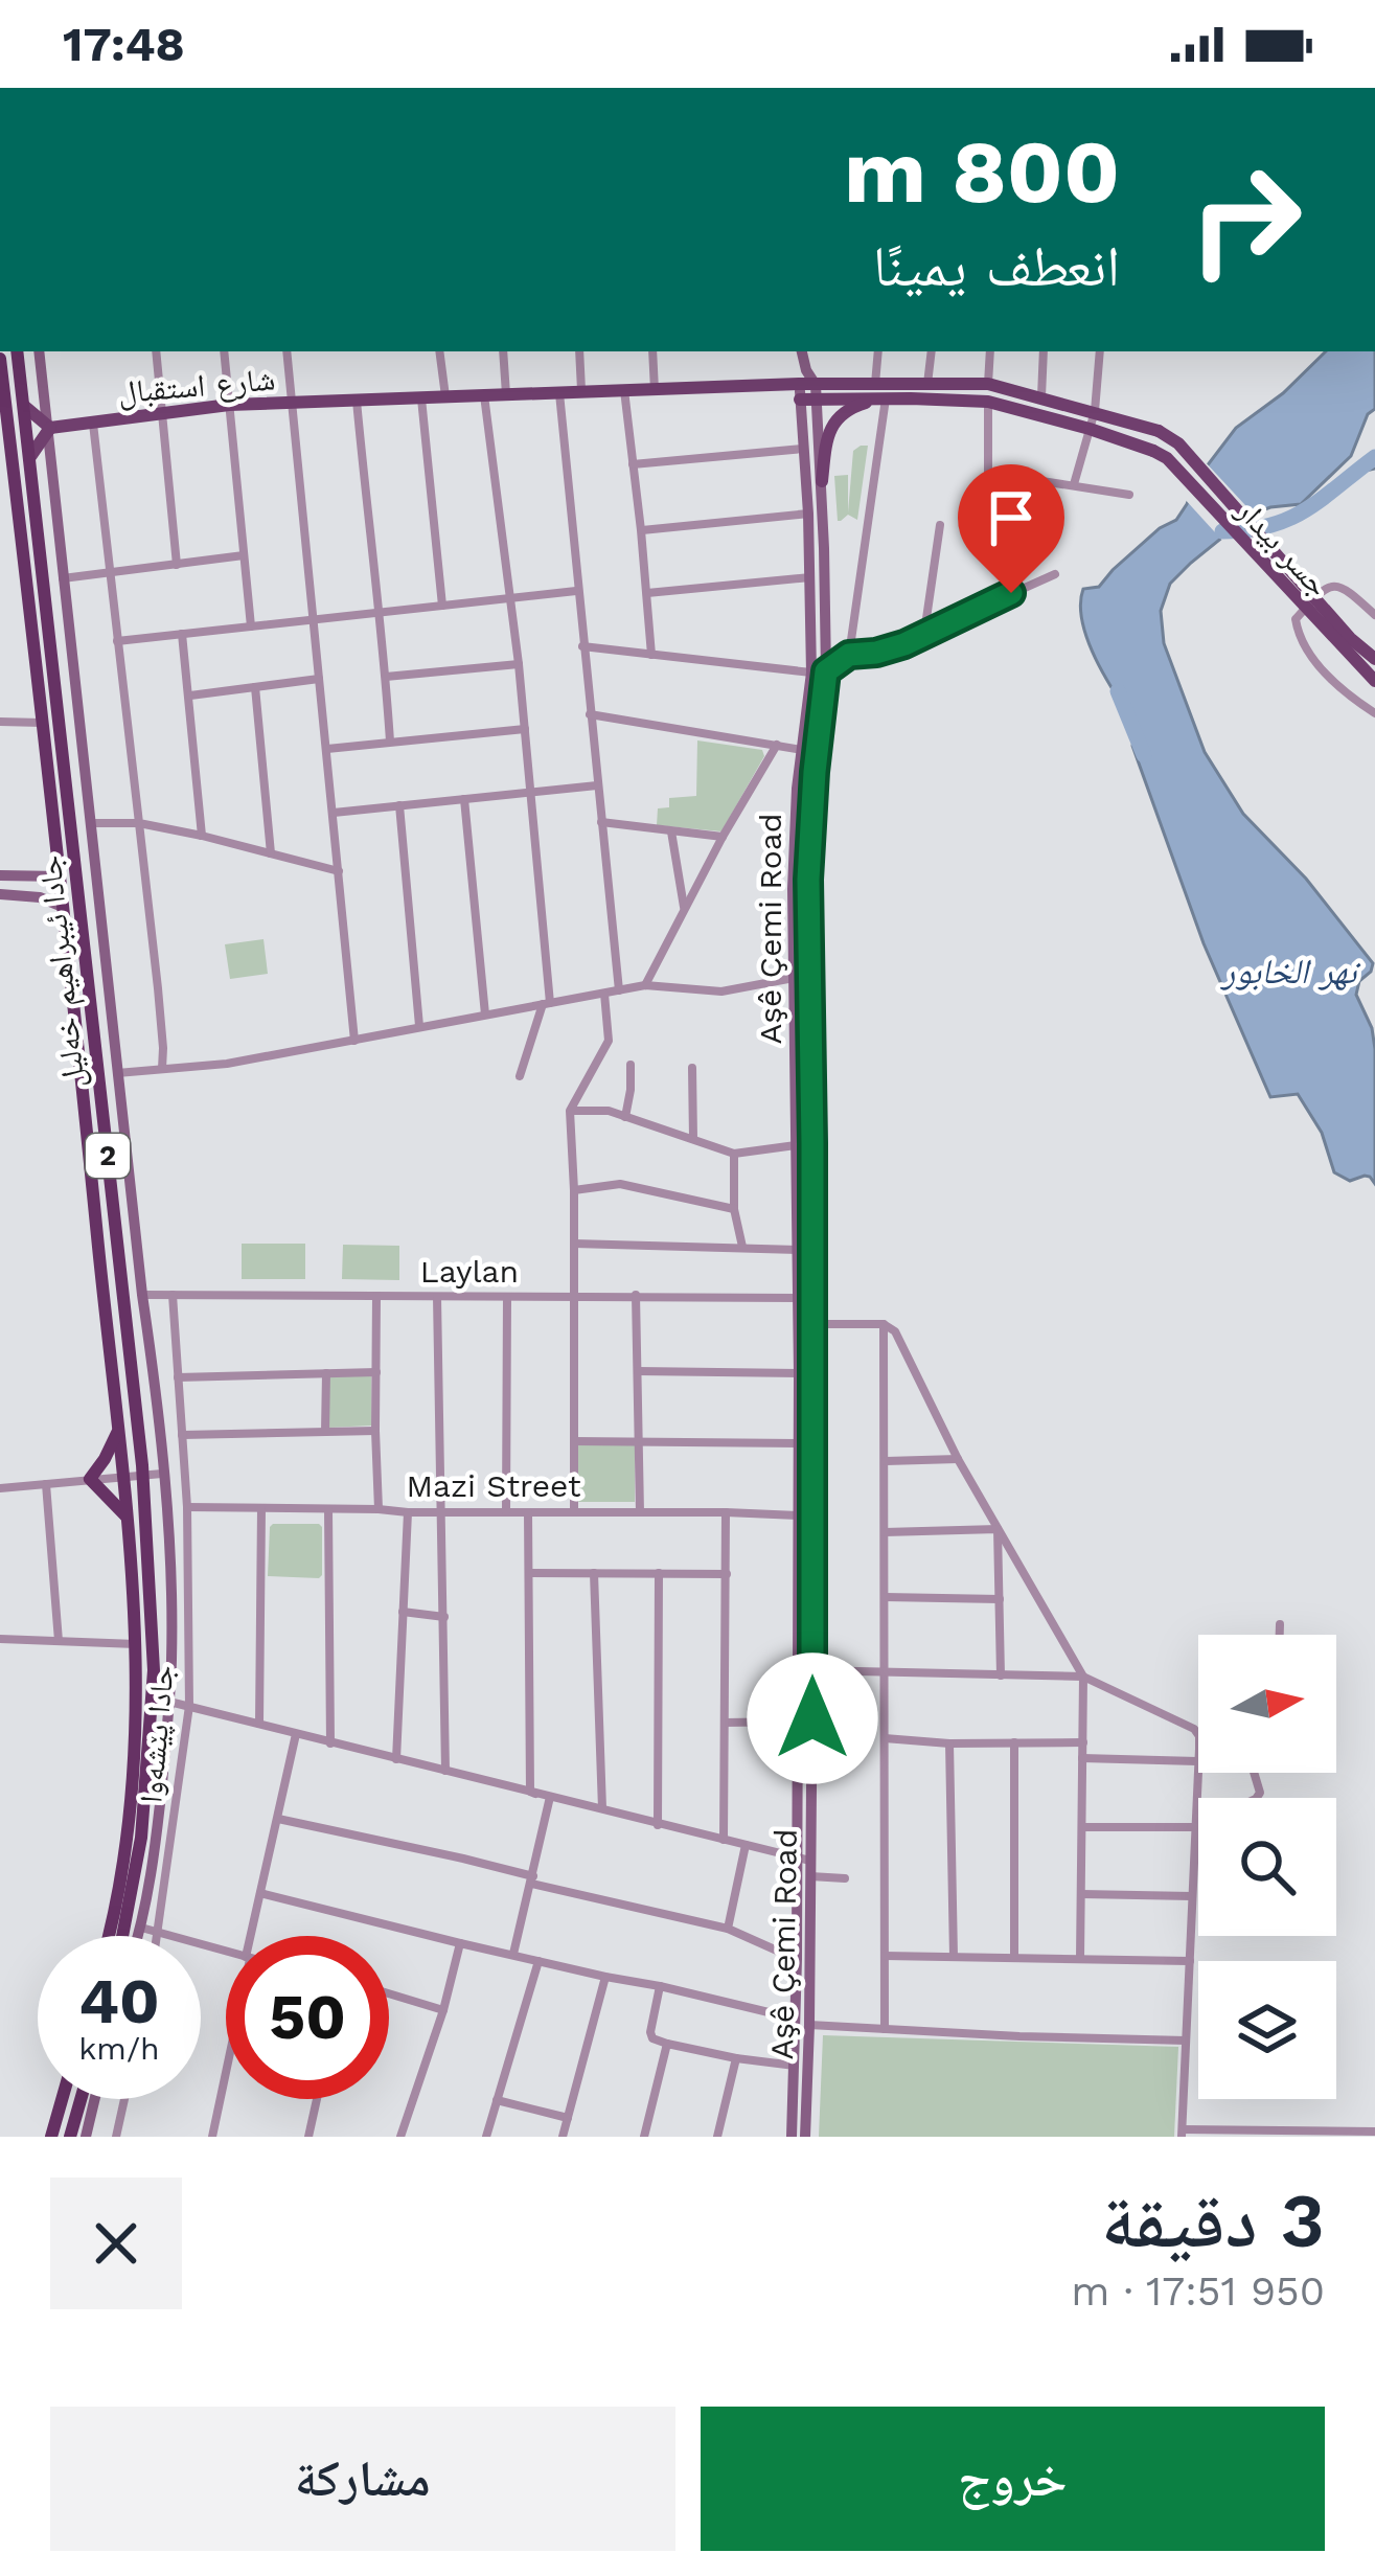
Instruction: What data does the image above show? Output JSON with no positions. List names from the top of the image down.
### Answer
{
  "streets": {
    "highway": ["جادا ئیبراهیم خەلیل", "2"],
    "main road": ["شارع استقبال", "جسر بيدار", "Aşê Çemi Road"],
    "street": ["Laylan", "Mazi Street", "جادا پێشەوا"]
  },
  "crossings": [
    ["شارع استقبال", "Aşê Çemi Road"],
    ["شارع استقبال", "جادا ئیبراهیم خەلیل"],
    ["Aşê Çemi Road", "Laylan"],
    ["Aşê Çemi Road", "Mazi Street"],
    ["جادا ئیبراهیم خەلیل", "2"],
    ["جادا ئیبراهیم خەلیل", "Laylan"],
    ["Laylan", "جادا پێشەوا"],
    ["Mazi Street", "جادا پێشەوا"]
  ],
  "water": ["نهر الخابور"],
  "north": "right",
  "page": {
    "status": "17:48",
    "turn": ["800 m", "انعطف يمينًا"],
    "speed": "40 km/h",
    "limit": "50",
    "heading": ["3 دقيقة", "950 m · 17:51"],
    "buttons": ["خروج", "مشاركة"]
  }
}
